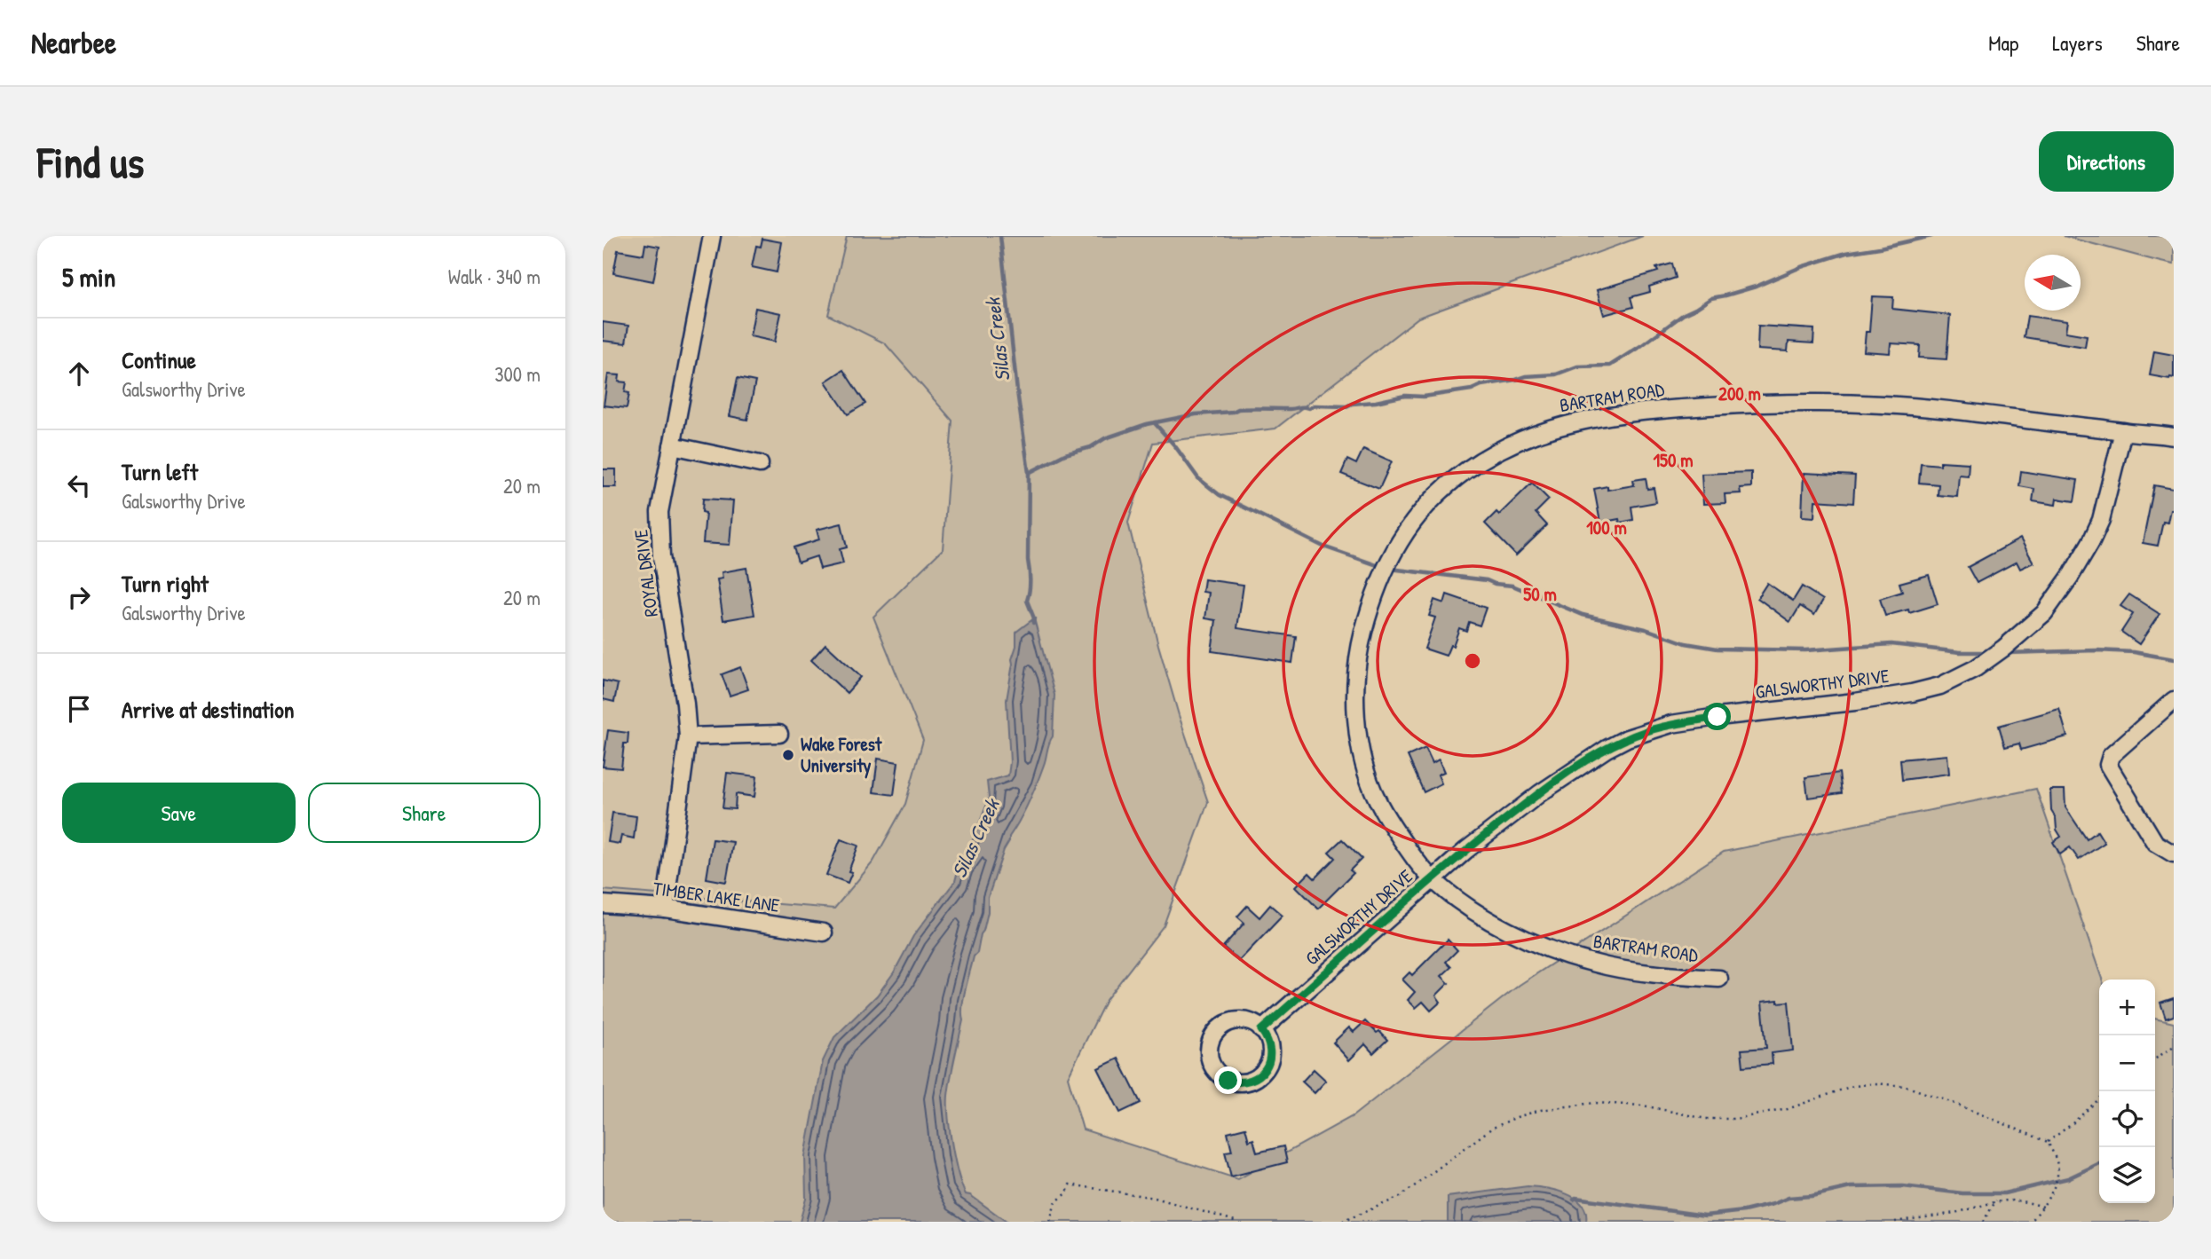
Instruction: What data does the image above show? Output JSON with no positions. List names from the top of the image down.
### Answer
{
  "streets": {
    "street": [
      "BARTRAM ROAD",
      "ROYAL DRIVE",
      "GALSWORTHY DRIVE",
      "TIMBER LAKE LANE"
    ]
  },
  "crossings": [
    ["BARTRAM ROAD", "GALSWORTHY DRIVE"],
    ["ROYAL DRIVE", "TIMBER LAKE LANE"]
  ],
  "water": ["Silas Creek"],
  "places": ["Wake Forest University"],
  "north": "left",
  "page": {
    "header": "Nearbee",
    "nav": ["Map", "Layers", "Share"],
    "buttons": [
      "Directions",
      ["Save", "Share"]
    ],
    "title": "Find us",
    "heading": ["5 min", "Walk · 340 m"],
    "list": [
      ["Continue", "Galsworthy Drive", "300 m"],
      ["Turn left", "Galsworthy Drive", "20 m"],
      ["Turn right", "Galsworthy Drive", "20 m"],
      "Arrive at destination"
    ],
    "map_buttons": ["+", "−"]
  },
  "rings": [
    "200 m",
    "150 m",
    "100 m",
    "50 m"
  ]
}
